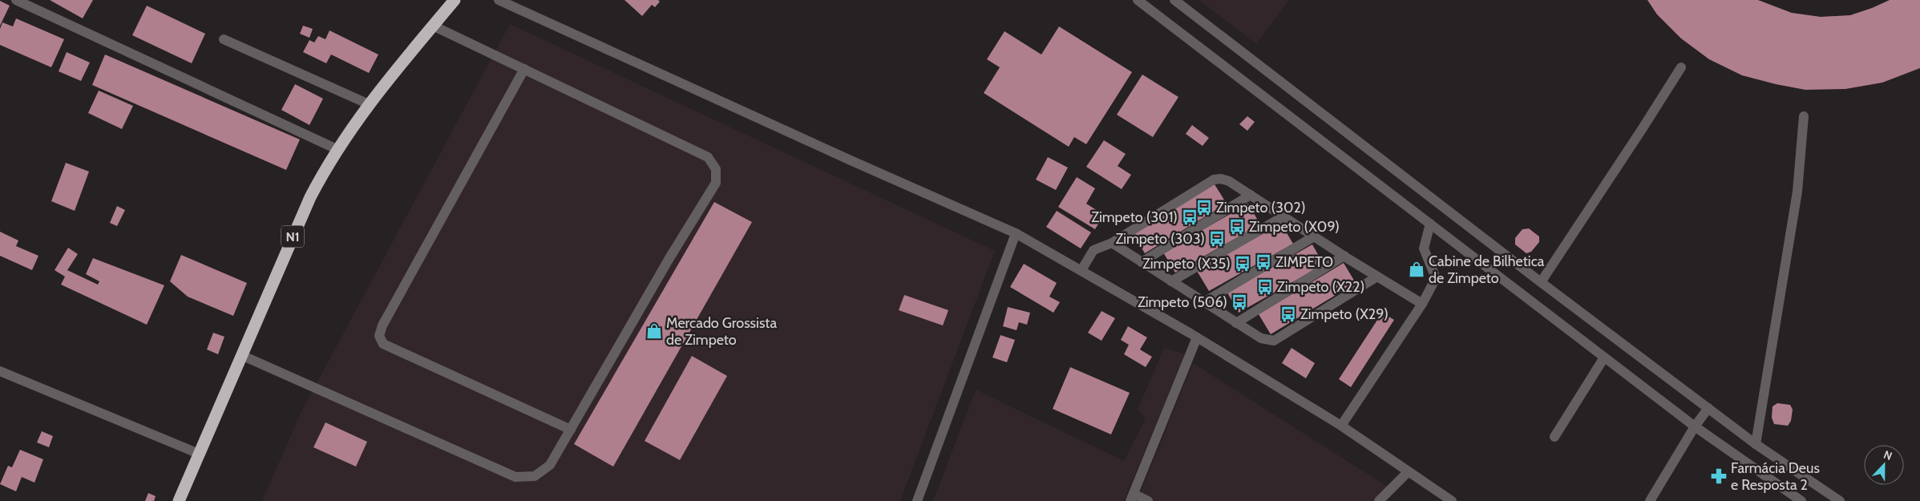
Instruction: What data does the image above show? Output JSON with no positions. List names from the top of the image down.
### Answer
{
  "streets": {
    "highway": ["N1"]
  },
  "places": {
    "bus stop": [
      "Zimpeto (302)",
      "Zimpeto (301)",
      "Zimpeto (X09)",
      "Zimpeto (303)",
      "ZIMPETO",
      "Zimpeto (X35)",
      "Zimpeto (X22)",
      "Zimpeto (506)",
      "Zimpeto (X29)"
    ],
    "shop": ["Cabine de Bilhetica de Zimpeto", "Mercado Grossista de Zimpeto"],
    "pharmacy": ["Farmácia Deus e Resposta 2"]
  },
  "north": "top"
}
